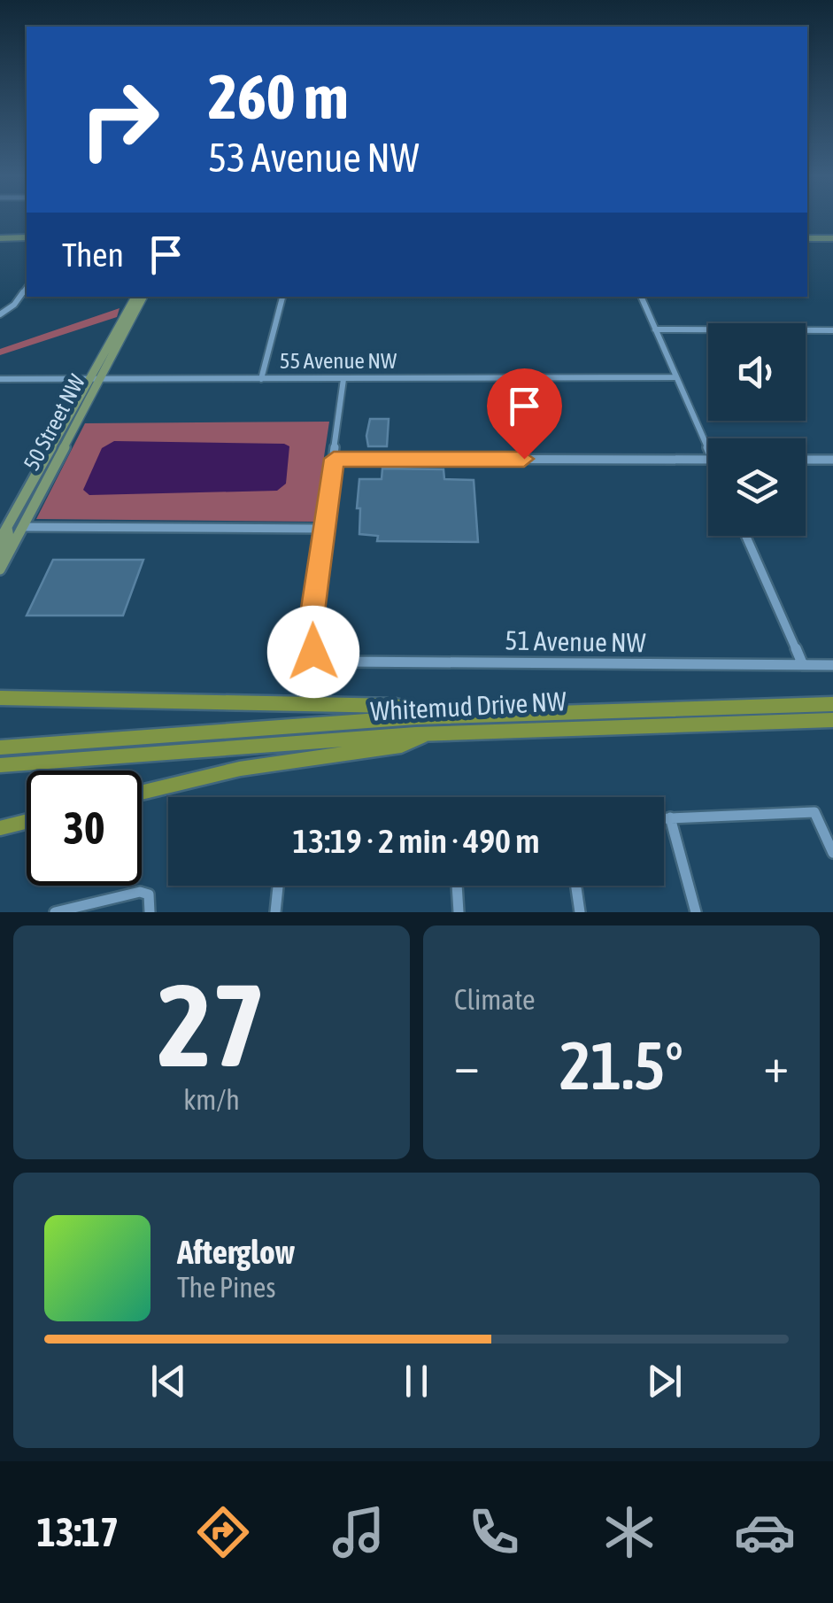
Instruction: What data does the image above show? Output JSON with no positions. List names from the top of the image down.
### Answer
{
  "streets": {
    "highway": ["Whitemud Drive NW"],
    "main road": ["50 Street NW"],
    "street": ["55 Avenue NW", "51 Avenue NW"]
  },
  "crossings": [
    ["55 Avenue NW", "50 Street NW"]
  ],
  "page": {
    "turn": ["260 m", "53 Avenue NW"],
    "then": "Then",
    "limit": "30",
    "trip": "13:19 · 2 min · 490 m",
    "tile": [
      ["27", "km/h"],
      "Climate"
    ],
    "heat": ["−", "21.5°", "+"],
    "song": ["Afterglow", "The Pines"],
    "tabs": "13:17"
  }
}
